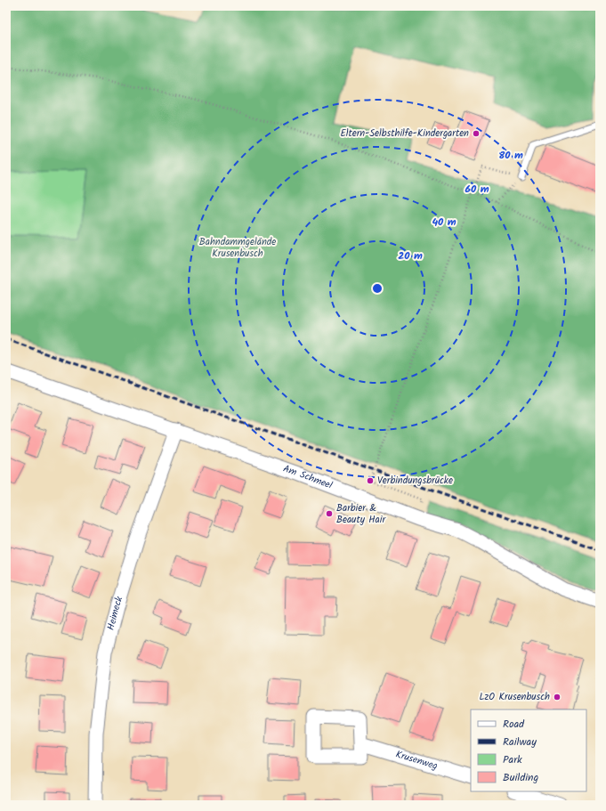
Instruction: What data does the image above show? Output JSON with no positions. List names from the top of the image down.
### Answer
{
  "streets": {
    "street": ["Am Schmeel", "Heimeck", "Krusenweg"]
  },
  "crossings": [
    ["Am Schmeel", "Heimeck"]
  ],
  "parks": ["Bahndammgelände Krusenbusch"],
  "places": [
    "Eltern-Selbsthilfe-Kindergarten",
    "Verbindungsbrücke",
    "Barbier & Beauty Hair",
    "LzO Krusenbusch"
  ],
  "legend": [
    "Road",
    "Railway",
    "Park",
    "Building"
  ],
  "rings": [
    "80 m",
    "60 m",
    "40 m",
    "20 m"
  ]
}
